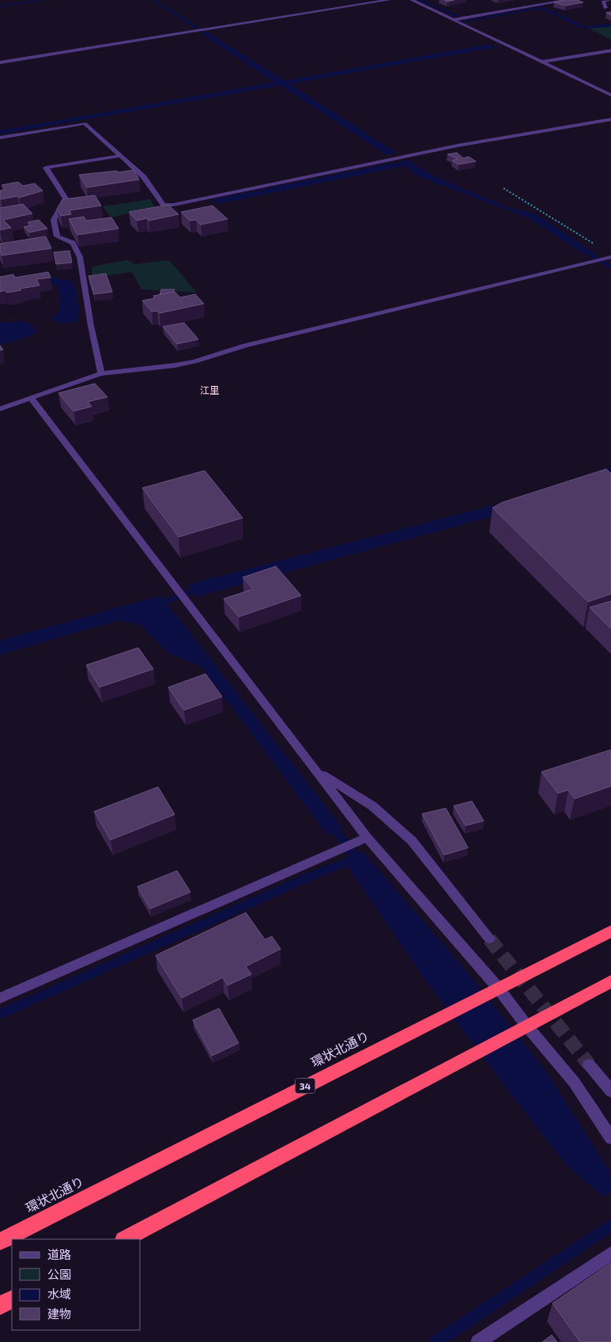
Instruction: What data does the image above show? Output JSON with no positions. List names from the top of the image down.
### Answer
{
  "streets": {
    "highway": ["環状北通り", "34"]
  },
  "districts": ["江里"],
  "legend": [
    "道路",
    "公園",
    "水域",
    "建物"
  ]
}
